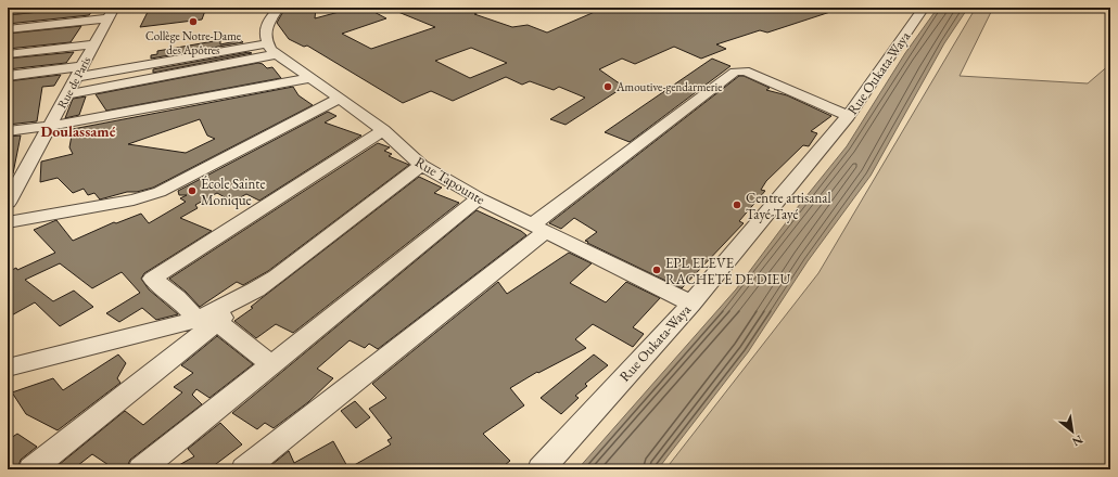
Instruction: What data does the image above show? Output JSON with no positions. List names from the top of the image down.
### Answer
{
  "streets": {
    "street": ["Rue Oukata-Waya", "Rue de Paris", "Rue Tapounte"]
  },
  "crossings": [
    ["Rue Oukata-Waya", "Rue Tapounte"]
  ],
  "districts": ["Doulassamé"],
  "places": [
    "Collège Notre-Dame des Apôtres",
    "Amoutive-gendarmerie",
    "École Sainte Monique",
    "Centre artisanal Tayé-Tayé",
    "EPL ELEVE RACHETÉ DE DIEU"
  ],
  "north": "bottom right"
}
